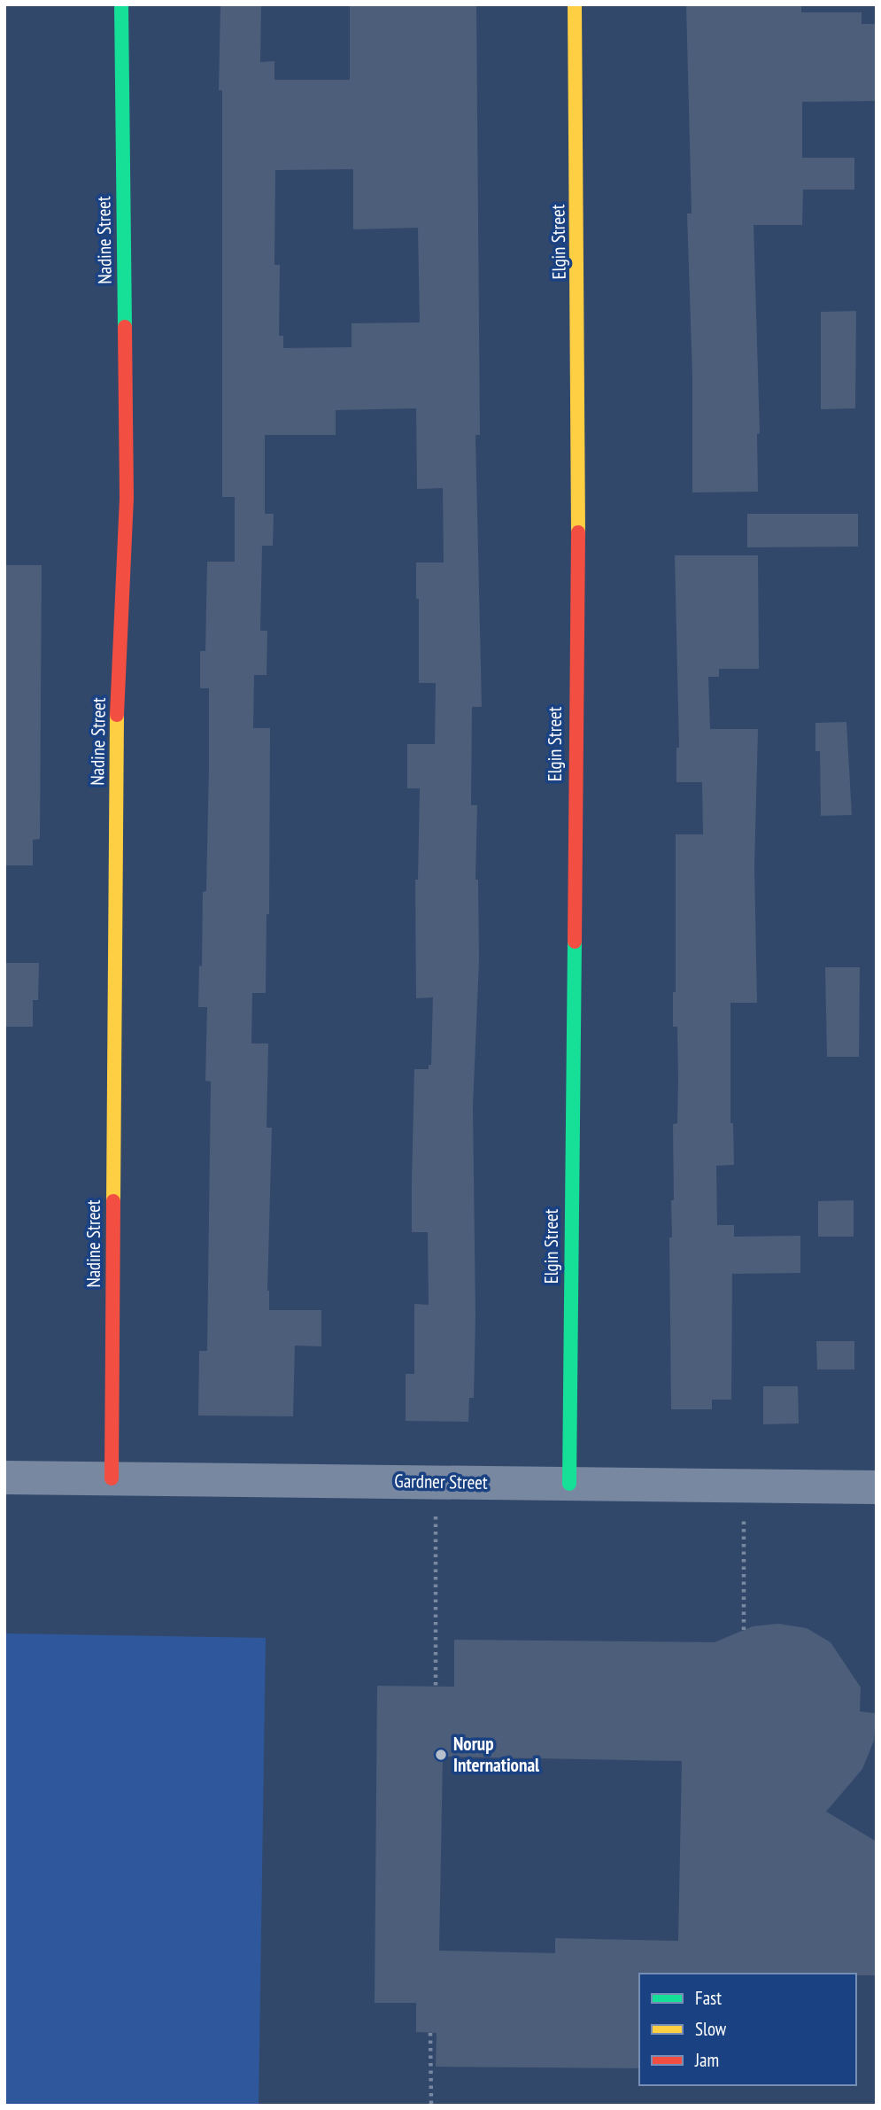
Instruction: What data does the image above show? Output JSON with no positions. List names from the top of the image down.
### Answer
{
  "streets": {
    "street": ["Nadine Street", "Elgin Street", "Gardner Street"]
  },
  "crossings": [
    ["Nadine Street", "Gardner Street"],
    ["Elgin Street", "Gardner Street"]
  ],
  "places": ["Norup International"],
  "legend": ["Fast", "Slow", "Jam"]
}
